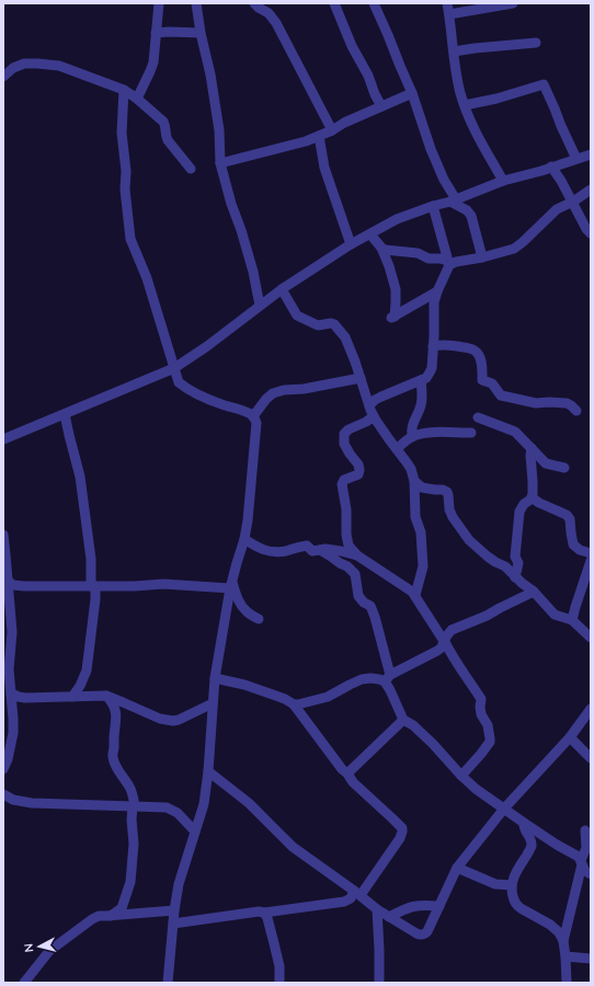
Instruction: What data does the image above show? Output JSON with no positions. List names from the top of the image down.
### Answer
{
  "north": "left"
}
